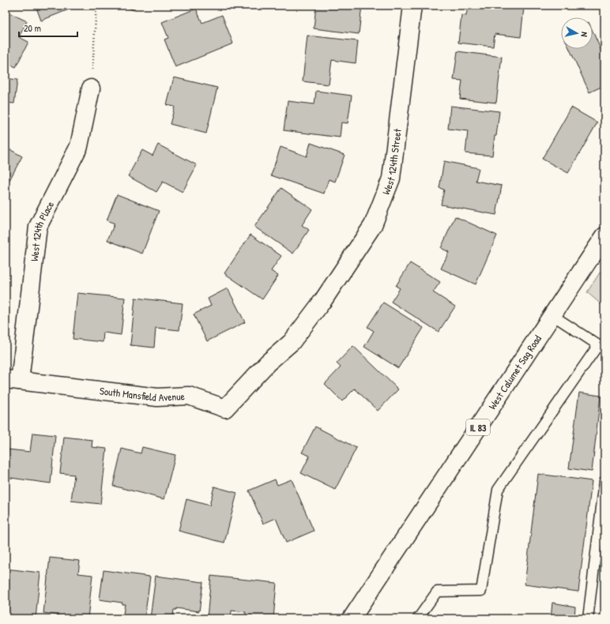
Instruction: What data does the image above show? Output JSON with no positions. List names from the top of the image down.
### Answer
{
  "streets": {
    "street": [
      "West 124th Street",
      "West 124th Place",
      "West Calumet Sag Road",
      "South Mansfield Avenue",
      "IL 83"
    ]
  },
  "crossings": [
    ["West 124th Street", "South Mansfield Avenue"],
    ["West 124th Place", "South Mansfield Avenue"]
  ],
  "scale_bar": "20 m",
  "north": "right"
}
